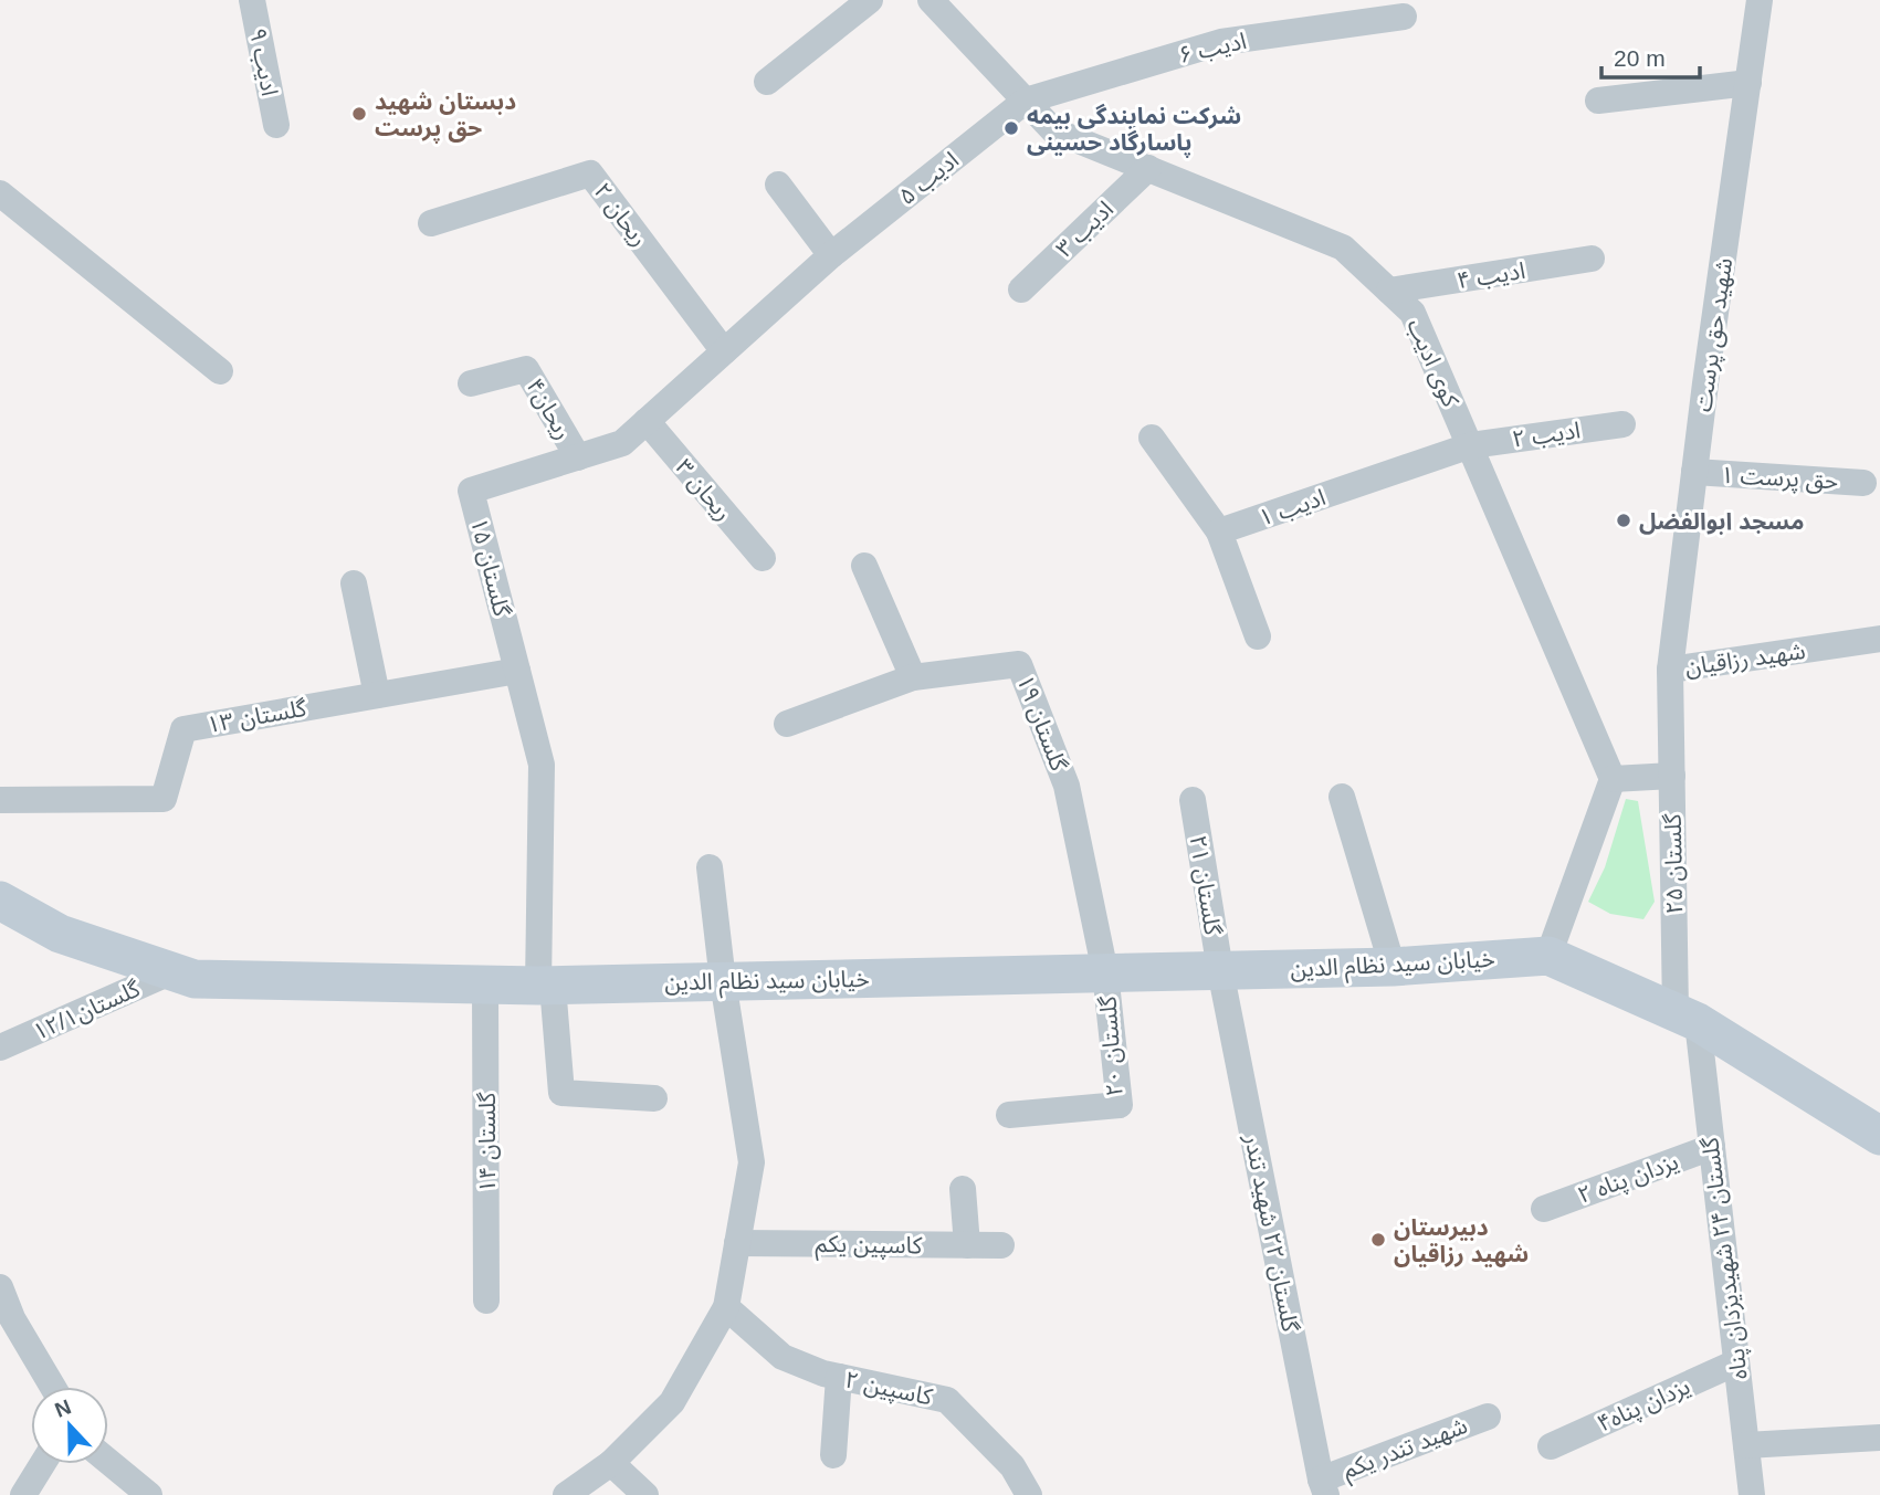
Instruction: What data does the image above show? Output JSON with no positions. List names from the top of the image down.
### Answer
{
  "streets": {
    "main road": ["خیابان سید نظام الدین"],
    "street": [
      "ادیب ۶",
      "ادیب ۹",
      "ادیب ۵",
      "ریحان ۲",
      "ادیب ۳",
      "ادیب ۴",
      "شهید حق پرست",
      "کوی ادیب",
      "ریحان۴",
      "ادیب ۲",
      "حق پرست ۱",
      "ریحان ۳",
      "ادیب ۱",
      "گلستان ۱۵",
      "شهید رزاقیان",
      "گلستان ۱۳",
      "گلستان ۱۹",
      "گلستان ۲۵",
      "گلستان ۲۱",
      "گلستان۱۲/۱",
      "گلستان ۲۰",
      "گلستان ۱۴",
      "یزدان پناه ۲",
      "گلستان ۲۲ شهید تندر",
      "کاسپین یکم",
      "گلستان ۲۴ شهیدیزدان پناه",
      "کاسپین ۲",
      "یزدان پناه۴",
      "شهید تندر یکم"
    ]
  },
  "crossings": [
    ["ادیب ۶", "ادیب ۵"],
    ["ادیب ۶", "کوی ادیب"],
    ["ادیب ۵", "کوی ادیب"],
    ["ادیب ۵", "گلستان ۱۵"],
    ["ریحان ۲", "گلستان ۱۵"],
    ["ادیب ۳", "کوی ادیب"],
    ["ادیب ۴", "کوی ادیب"],
    ["شهید حق پرست", "حق پرست ۱"],
    ["شهید حق پرست", "شهید رزاقیان"],
    ["کوی ادیب", "ادیب ۲"],
    ["کوی ادیب", "ادیب ۱"],
    ["ریحان۴", "گلستان ۱۵"],
    ["ادیب ۲", "ادیب ۱"],
    ["ریحان ۳", "گلستان ۱۵"],
    ["گلستان ۱۵", "گلستان ۱۳"],
    ["گلستان ۱۵", "خیابان سید نظام الدین"],
    ["شهید رزاقیان", "گلستان ۲۵"],
    ["گلستان ۱۹", "خیابان سید نظام الدین"],
    ["گلستان ۱۹", "گلستان ۲۰"],
    ["گلستان ۲۵", "گلستان ۲۴ شهیدیزدان پناه"],
    ["گلستان ۲۱", "خیابان سید نظام الدین"],
    ["گلستان ۲۱", "گلستان ۲۲ شهید تندر"],
    ["خیابان سید نظام الدین", "گلستان۱۲/۱"],
    ["خیابان سید نظام الدین", "گلستان ۲۰"],
    ["خیابان سید نظام الدین", "گلستان ۱۴"],
    ["خیابان سید نظام الدین", "گلستان ۲۲ شهید تندر"],
    ["یزدان پناه ۲", "گلستان ۲۴ شهیدیزدان پناه"],
    ["گلستان ۲۲ شهید تندر", "شهید تندر یکم"],
    ["گلستان ۲۴ شهیدیزدان پناه", "یزدان پناه۴"]
  ],
  "places": [
    "دبستان شهید حق پرست",
    "شرکت نمایندگی بیمه پاسارگاد حسینی",
    "مسجد ابوالفضل",
    "دبیرستان شهید رزاقیان"
  ],
  "scale_bar": "20 m",
  "north": "top"
}
